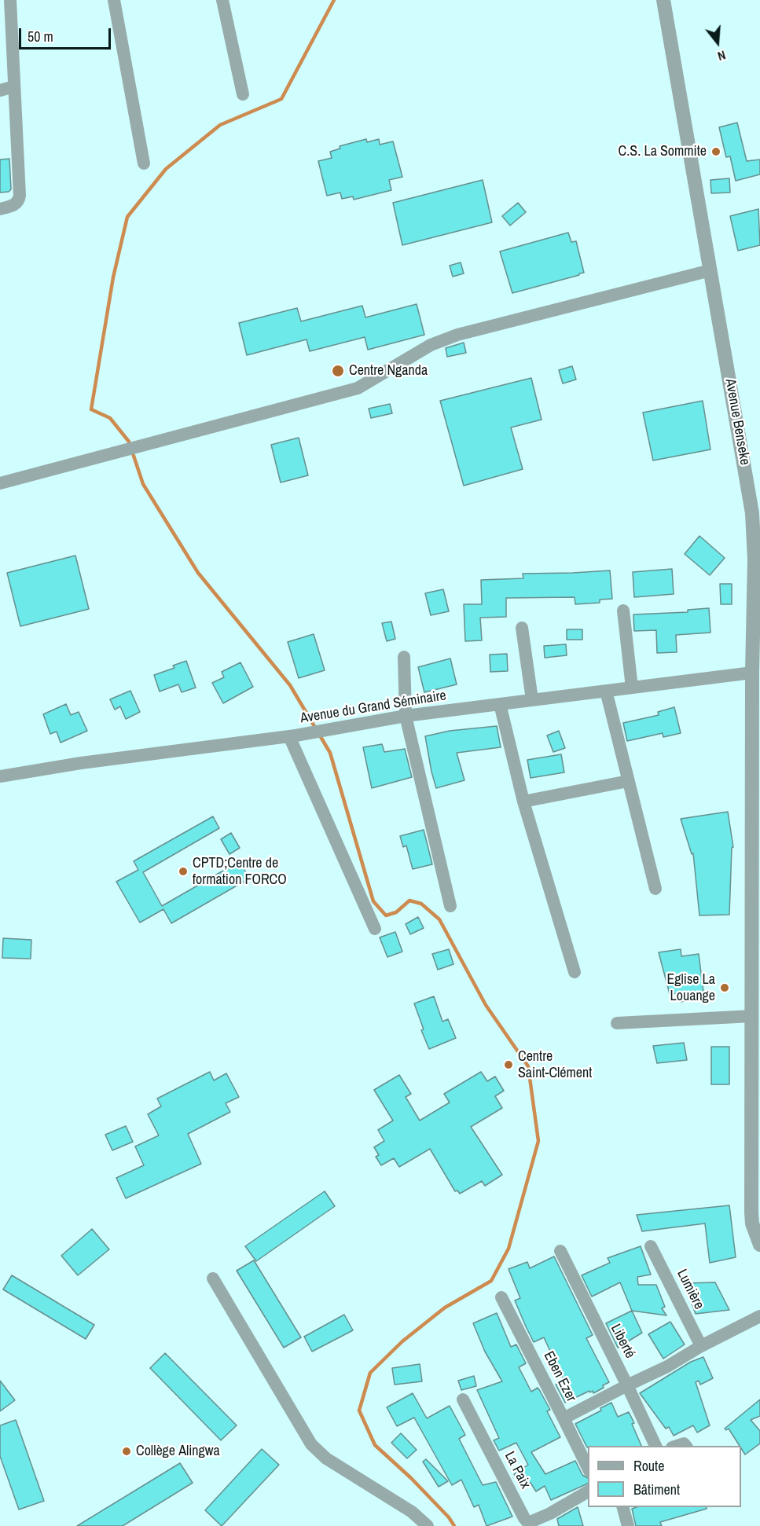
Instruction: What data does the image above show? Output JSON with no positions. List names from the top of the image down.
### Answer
{
  "streets": {
    "street": [
      "Avenue Benseke",
      "Avenue du Grand Séminaire",
      "Lumière",
      "Liberté",
      "Eben Ezer",
      "La Paix"
    ]
  },
  "crossings": [
    ["Avenue Benseke", "Avenue du Grand Séminaire"]
  ],
  "places": [
    "C.S. La Sommite",
    "Centre Nganda",
    "CPTD;Centre de formation FORCO",
    "Eglise La Louange",
    "Centre Saint-Clément",
    "Collège Alingwa"
  ],
  "legend": ["Route", "Bâtiment"],
  "scale_bar": "50 m",
  "north": "bottom"
}
